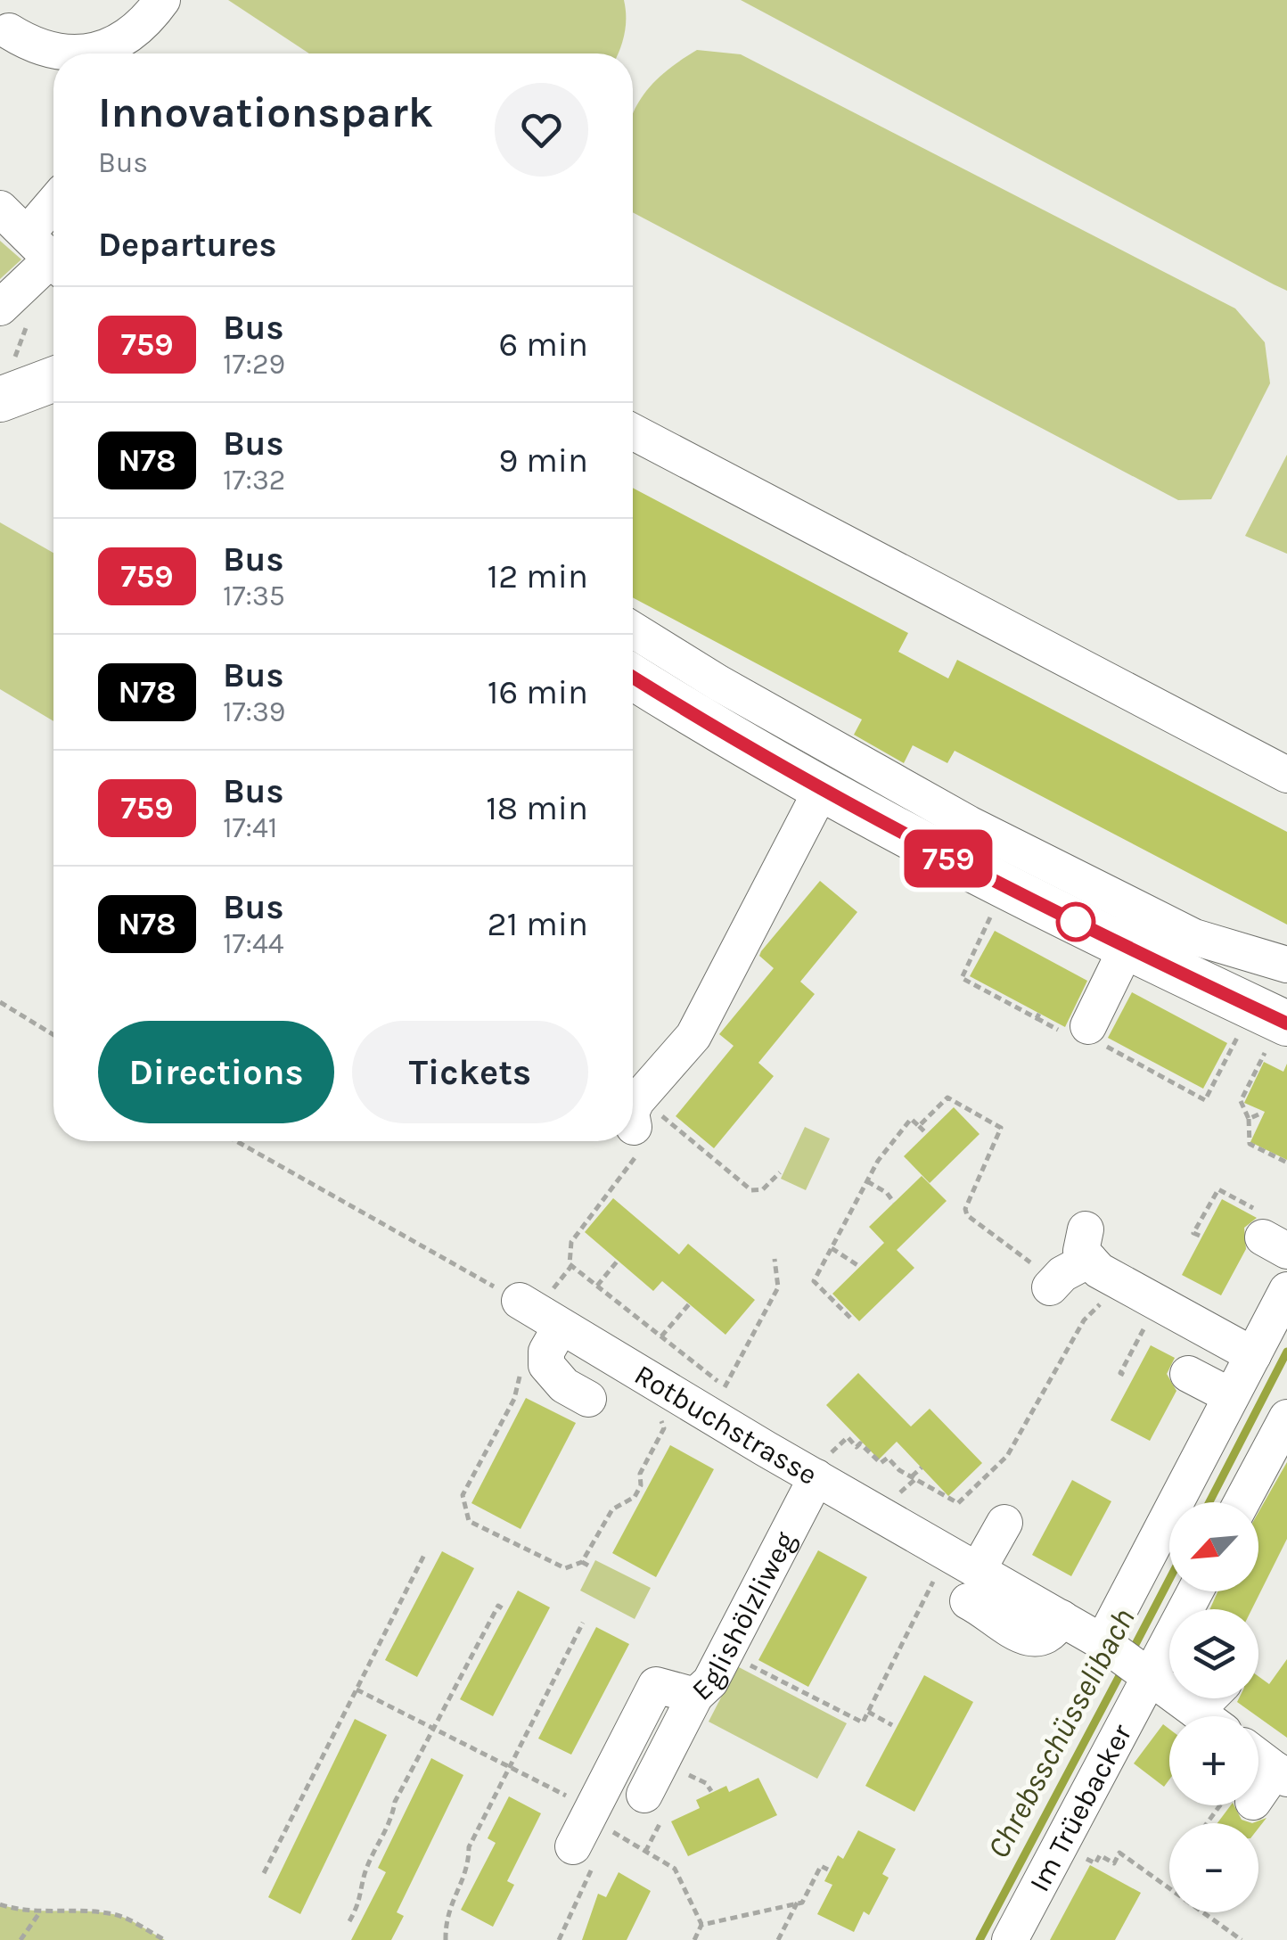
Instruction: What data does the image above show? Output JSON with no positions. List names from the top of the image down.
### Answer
{
  "streets": {
    "street": ["Rotbuchstrasse", "Eglishölzliweg", "Im Trüebacker"]
  },
  "crossings": [
    ["Rotbuchstrasse", "Eglishölzliweg"],
    ["Rotbuchstrasse", "Im Trüebacker"]
  ],
  "water": ["Chrebsschüsselibach"],
  "lines": ["bus line 759"],
  "north": "bottom left",
  "page": {
    "on_map": "759",
    "heading": [
      ["Innovationspark", "Bus"],
      "Departures"
    ],
    "list": [
      {
        "mark": "759",
        "name": "Bus",
        "note": "17:29",
        "value": "6 min"
      },
      {
        "mark": "N78",
        "name": "Bus",
        "note": "17:32",
        "value": "9 min"
      },
      {
        "mark": "759",
        "name": "Bus",
        "note": "17:35",
        "value": "12 min"
      },
      {
        "mark": "N78",
        "name": "Bus",
        "note": "17:39",
        "value": "16 min"
      },
      {
        "mark": "759",
        "name": "Bus",
        "note": "17:41",
        "value": "18 min"
      },
      {
        "mark": "N78",
        "name": "Bus",
        "note": "17:44",
        "value": "21 min"
      }
    ],
    "buttons": ["Directions", "Tickets"],
    "map_buttons": ["+", "−"]
  }
}
